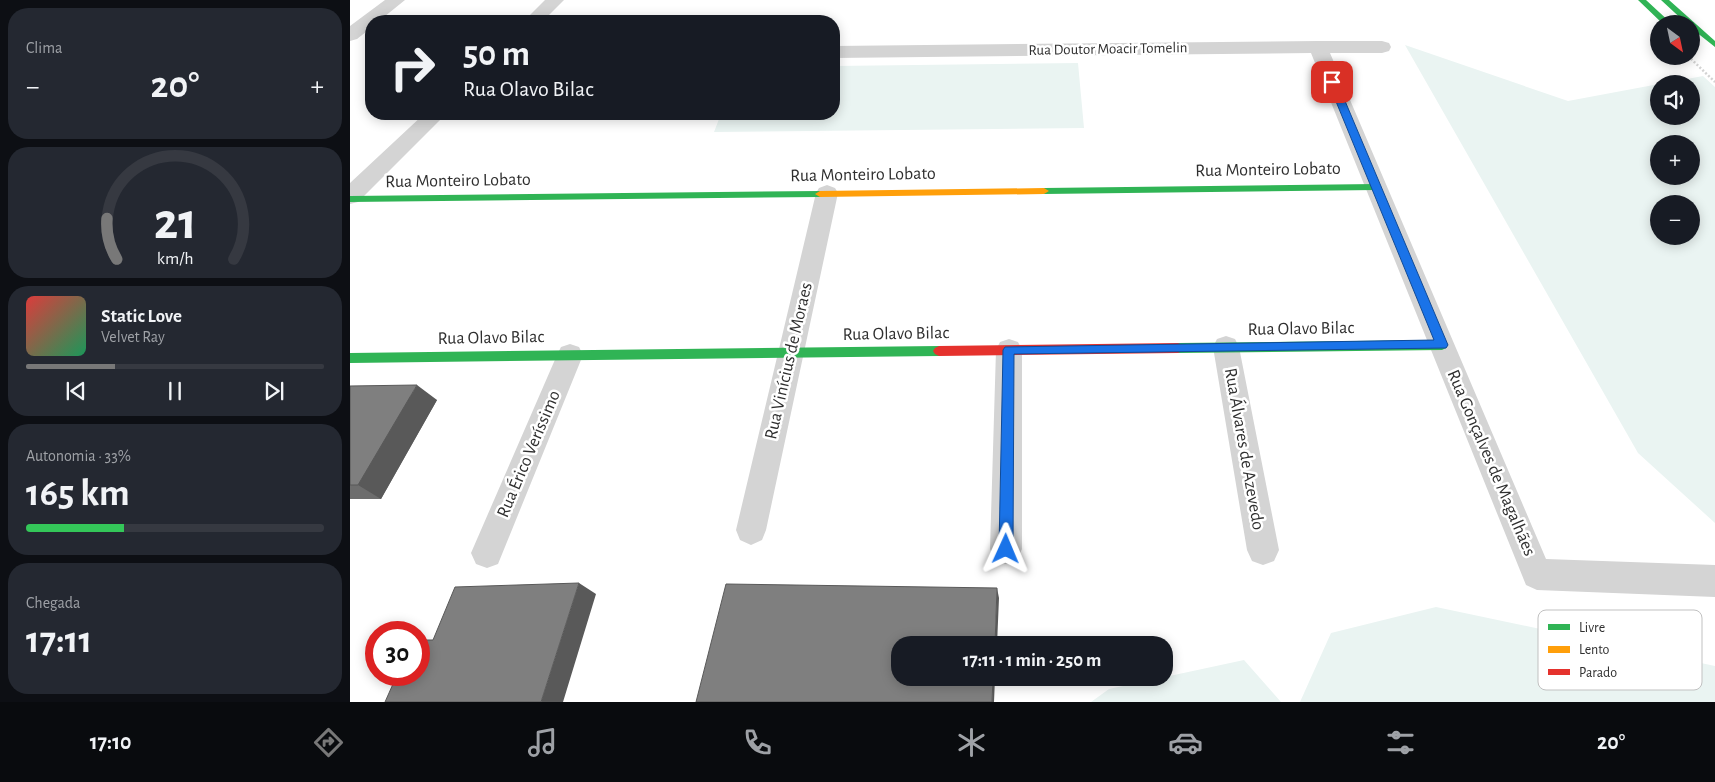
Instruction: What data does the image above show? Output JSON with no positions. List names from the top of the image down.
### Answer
{
  "streets": {
    "street": [
      "Rua Doutor Moacir Tomelin",
      "Rua Monteiro Lobato",
      "Rua Olavo Bilac",
      "Rua Vinícius de Moraes",
      "Rua Álvares de Azevedo",
      "Rua Érico Veríssimo",
      "Rua Gonçalves de Magalhães"
    ]
  },
  "crossings": [
    ["Rua Doutor Moacir Tomelin", "Rua Gonçalves de Magalhães"],
    ["Rua Monteiro Lobato", "Rua Vinícius de Moraes"],
    ["Rua Monteiro Lobato", "Rua Gonçalves de Magalhães"],
    ["Rua Olavo Bilac", "Rua Vinícius de Moraes"],
    ["Rua Olavo Bilac", "Rua Álvares de Azevedo"],
    ["Rua Olavo Bilac", "Rua Érico Veríssimo"],
    ["Rua Olavo Bilac", "Rua Gonçalves de Magalhães"]
  ],
  "legend": ["Livre", "Lento", "Parado"],
  "north": "bottom right",
  "page": {
    "tile": [
      "Clima",
      ["Autonomia · 33%", "165 km"],
      ["Chegada", "17:11"]
    ],
    "map_buttons": ["+", "−"],
    "turn": ["50 m", "Rua Olavo Bilac"],
    "heat": ["−", "20°", "+"],
    "song": ["Static Love", "Velvet Ray"],
    "limit": "30",
    "trip": "17:11 · 1 min · 250 m",
    "tabs": ["17:10", "20°"],
    "gauge": ["21", "km/h"]
  }
}
